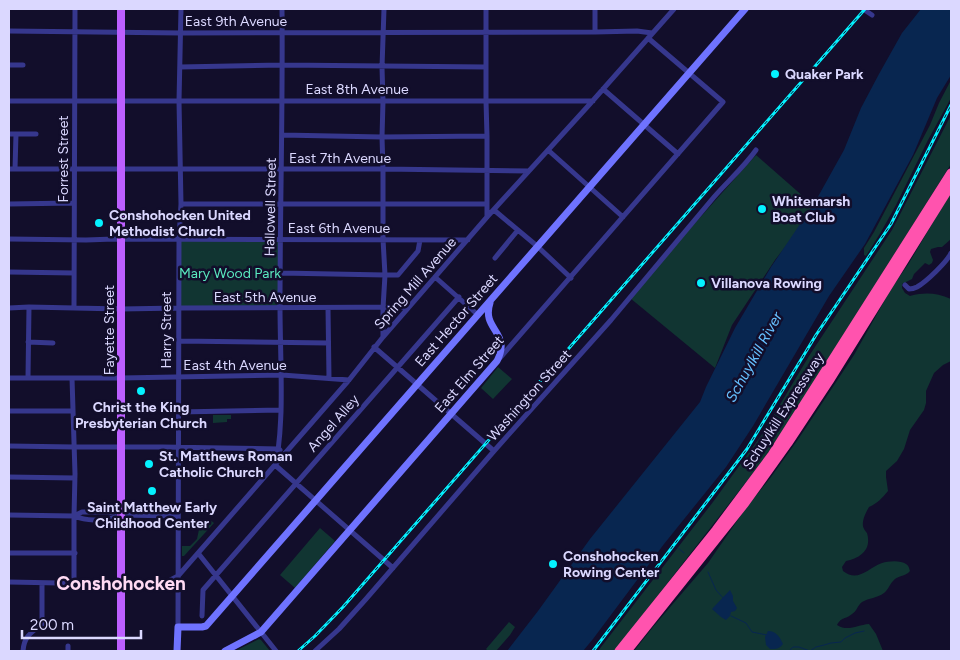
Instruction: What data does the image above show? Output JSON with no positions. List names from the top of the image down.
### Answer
{
  "streets": {
    "highway": ["Schuylkill Expressway"],
    "main road": [
      "East Hector Street",
      "Fayette Street",
      "Harry Street",
      "East Elm Street"
    ],
    "street": [
      "East 9th Avenue",
      "East 8th Avenue",
      "East 7th Avenue",
      "Forrest Street",
      "Hallowell Street",
      "East 6th Avenue",
      "Spring Mill Avenue",
      "East 5th Avenue",
      "East 4th Avenue",
      "Washington Street",
      "Angel Alley"
    ]
  },
  "crossings": [
    ["East 9th Avenue", "Forrest Street"],
    ["East 9th Avenue", "Hallowell Street"],
    ["East 9th Avenue", "Spring Mill Avenue"],
    ["East 9th Avenue", "Fayette Street"],
    ["East 9th Avenue", "Harry Street"],
    ["East 8th Avenue", "Forrest Street"],
    ["East 8th Avenue", "Hallowell Street"],
    ["East 8th Avenue", "Spring Mill Avenue"],
    ["East 8th Avenue", "Fayette Street"],
    ["East 8th Avenue", "Harry Street"],
    ["East 7th Avenue", "Forrest Street"],
    ["East 7th Avenue", "Hallowell Street"],
    ["East 7th Avenue", "Spring Mill Avenue"],
    ["East 7th Avenue", "Fayette Street"],
    ["East 7th Avenue", "Harry Street"],
    ["Forrest Street", "East 6th Avenue"],
    ["Forrest Street", "East 5th Avenue"],
    ["Hallowell Street", "East 6th Avenue"],
    ["Hallowell Street", "Spring Mill Avenue"],
    ["Hallowell Street", "East 5th Avenue"],
    ["Hallowell Street", "East 4th Avenue"],
    ["East 6th Avenue", "Spring Mill Avenue"],
    ["East 6th Avenue", "Fayette Street"],
    ["East 6th Avenue", "Harry Street"],
    ["Spring Mill Avenue", "East 5th Avenue"],
    ["Spring Mill Avenue", "Harry Street"],
    ["Spring Mill Avenue", "East 4th Avenue"],
    ["East 5th Avenue", "Fayette Street"],
    ["East 5th Avenue", "Harry Street"],
    ["East Hector Street", "Harry Street"],
    ["East Hector Street", "East Elm Street"],
    ["Fayette Street", "East 4th Avenue"],
    ["Harry Street", "East 4th Avenue"]
  ],
  "districts": ["Conshohocken"],
  "water": ["Schuylkill River"],
  "parks": ["Mary Wood Park"],
  "places": [
    "Quaker Park",
    "Whitemarsh Boat Club",
    "Conshohocken United Methodist Church",
    "Villanova Rowing",
    "Christ the King Presbyterian Church",
    "St. Matthews Roman Catholic Church",
    "Saint Matthew Early Childhood Center",
    "Conshohocken Rowing Center"
  ],
  "scale_bar": "200 m"
}
